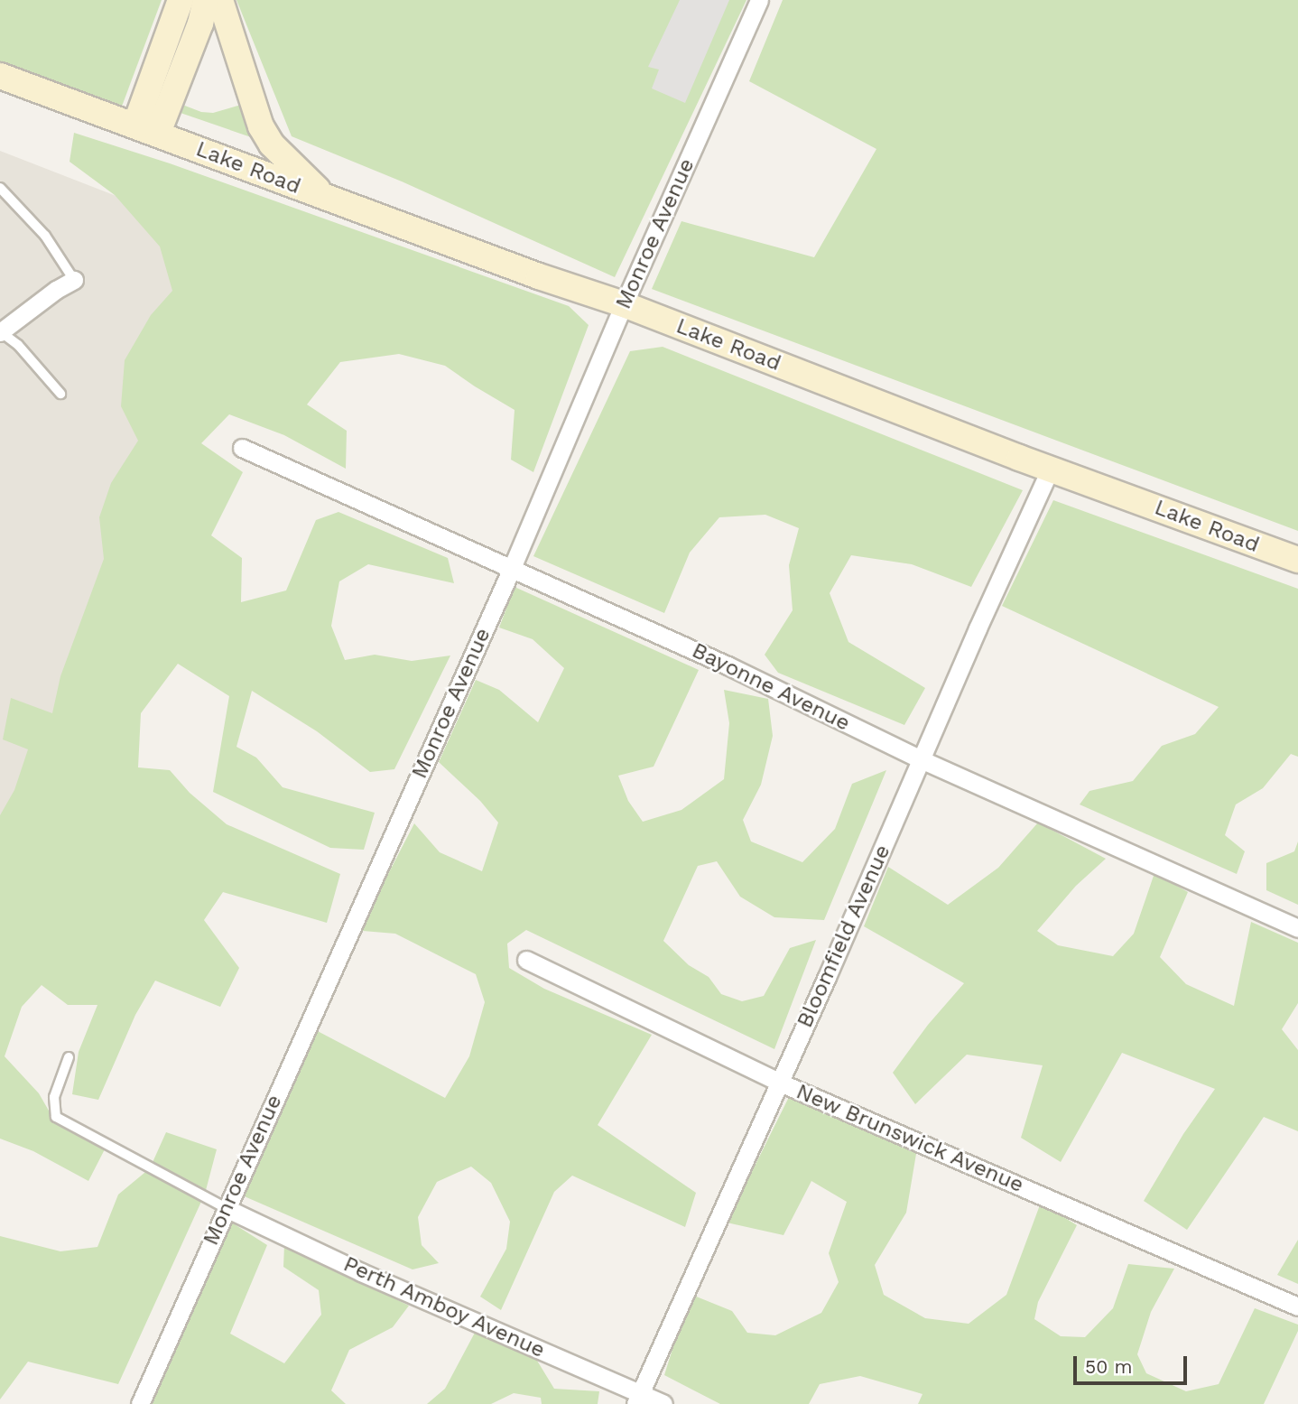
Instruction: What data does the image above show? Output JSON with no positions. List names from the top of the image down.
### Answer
{
  "streets": {
    "street": [
      "Lake Road",
      "Monroe Avenue",
      "Bayonne Avenue",
      "Bloomfield Avenue",
      "New Brunswick Avenue",
      "Perth Amboy Avenue"
    ]
  },
  "crossings": [
    ["Lake Road", "Monroe Avenue"],
    ["Lake Road", "Bloomfield Avenue"],
    ["Monroe Avenue", "Bayonne Avenue"],
    ["Monroe Avenue", "Perth Amboy Avenue"],
    ["Bayonne Avenue", "Bloomfield Avenue"],
    ["Bloomfield Avenue", "New Brunswick Avenue"],
    ["Bloomfield Avenue", "Perth Amboy Avenue"]
  ],
  "scale_bar": "50 m"
}
